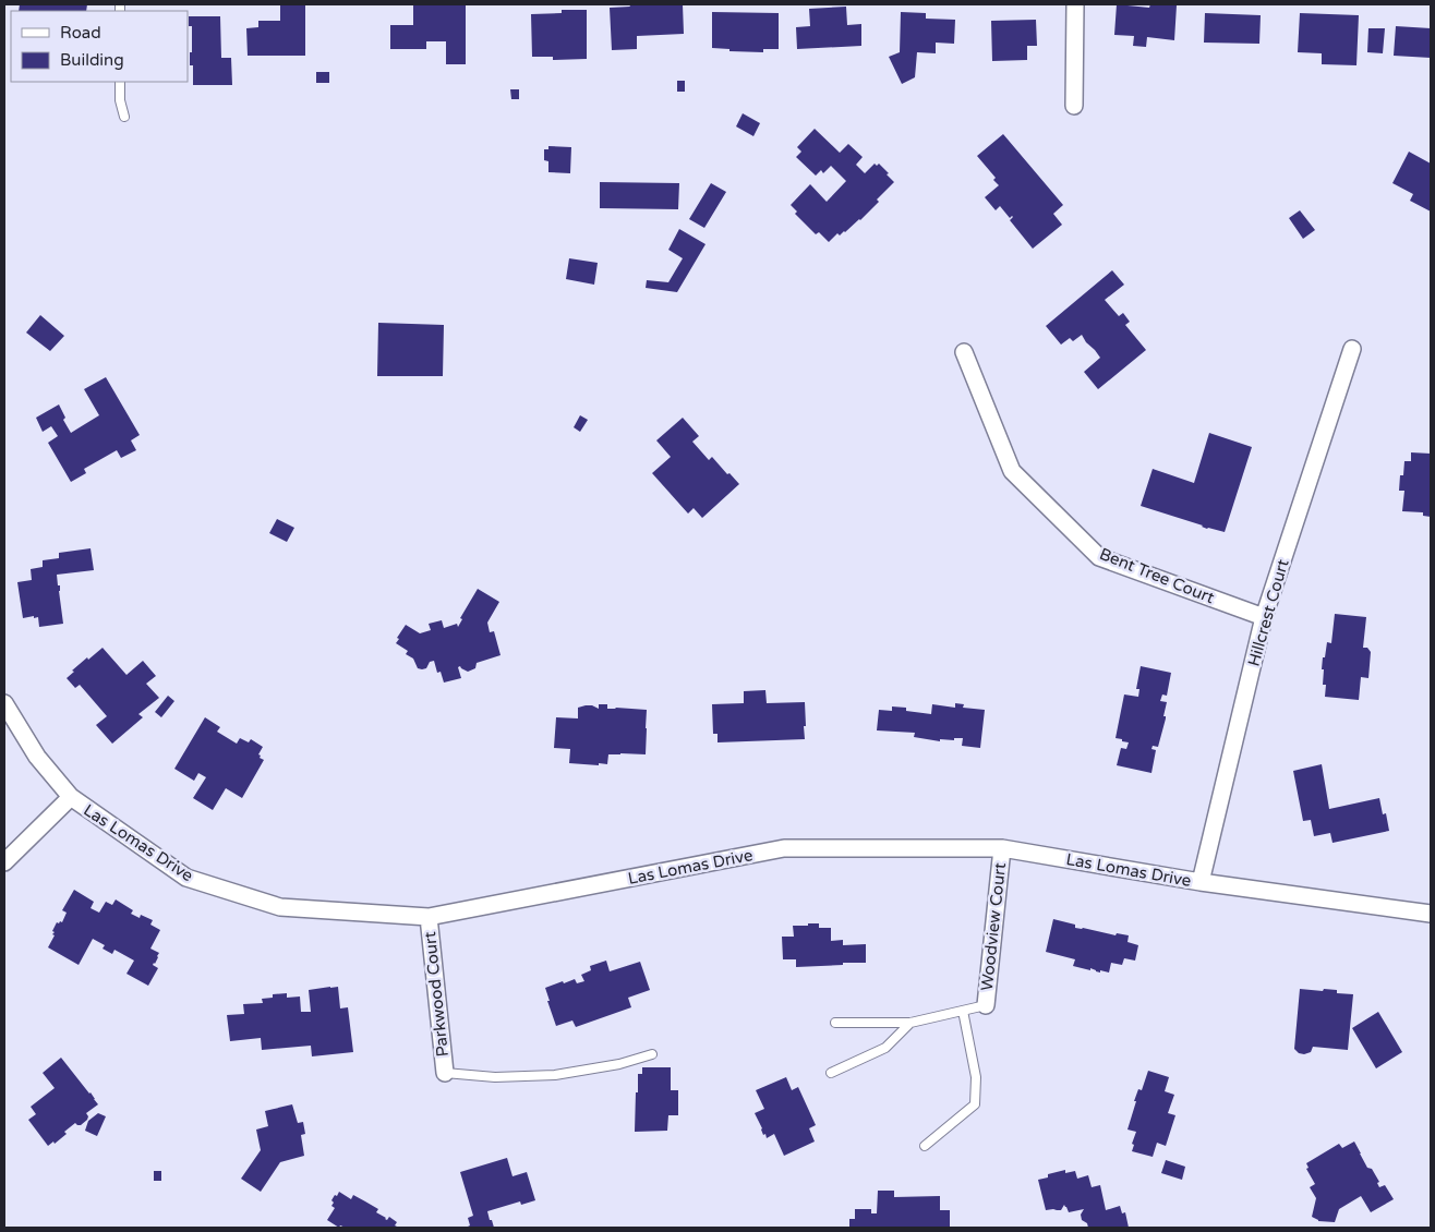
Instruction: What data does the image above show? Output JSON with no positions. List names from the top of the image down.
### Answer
{
  "streets": {
    "street": [
      "Bent Tree Court",
      "Hillcrest Court",
      "Las Lomas Drive",
      "Woodview Court",
      "Parkwood Court"
    ]
  },
  "crossings": [
    ["Bent Tree Court", "Hillcrest Court"],
    ["Hillcrest Court", "Las Lomas Drive"],
    ["Las Lomas Drive", "Woodview Court"],
    ["Las Lomas Drive", "Parkwood Court"]
  ],
  "legend": ["Road", "Building"]
}
